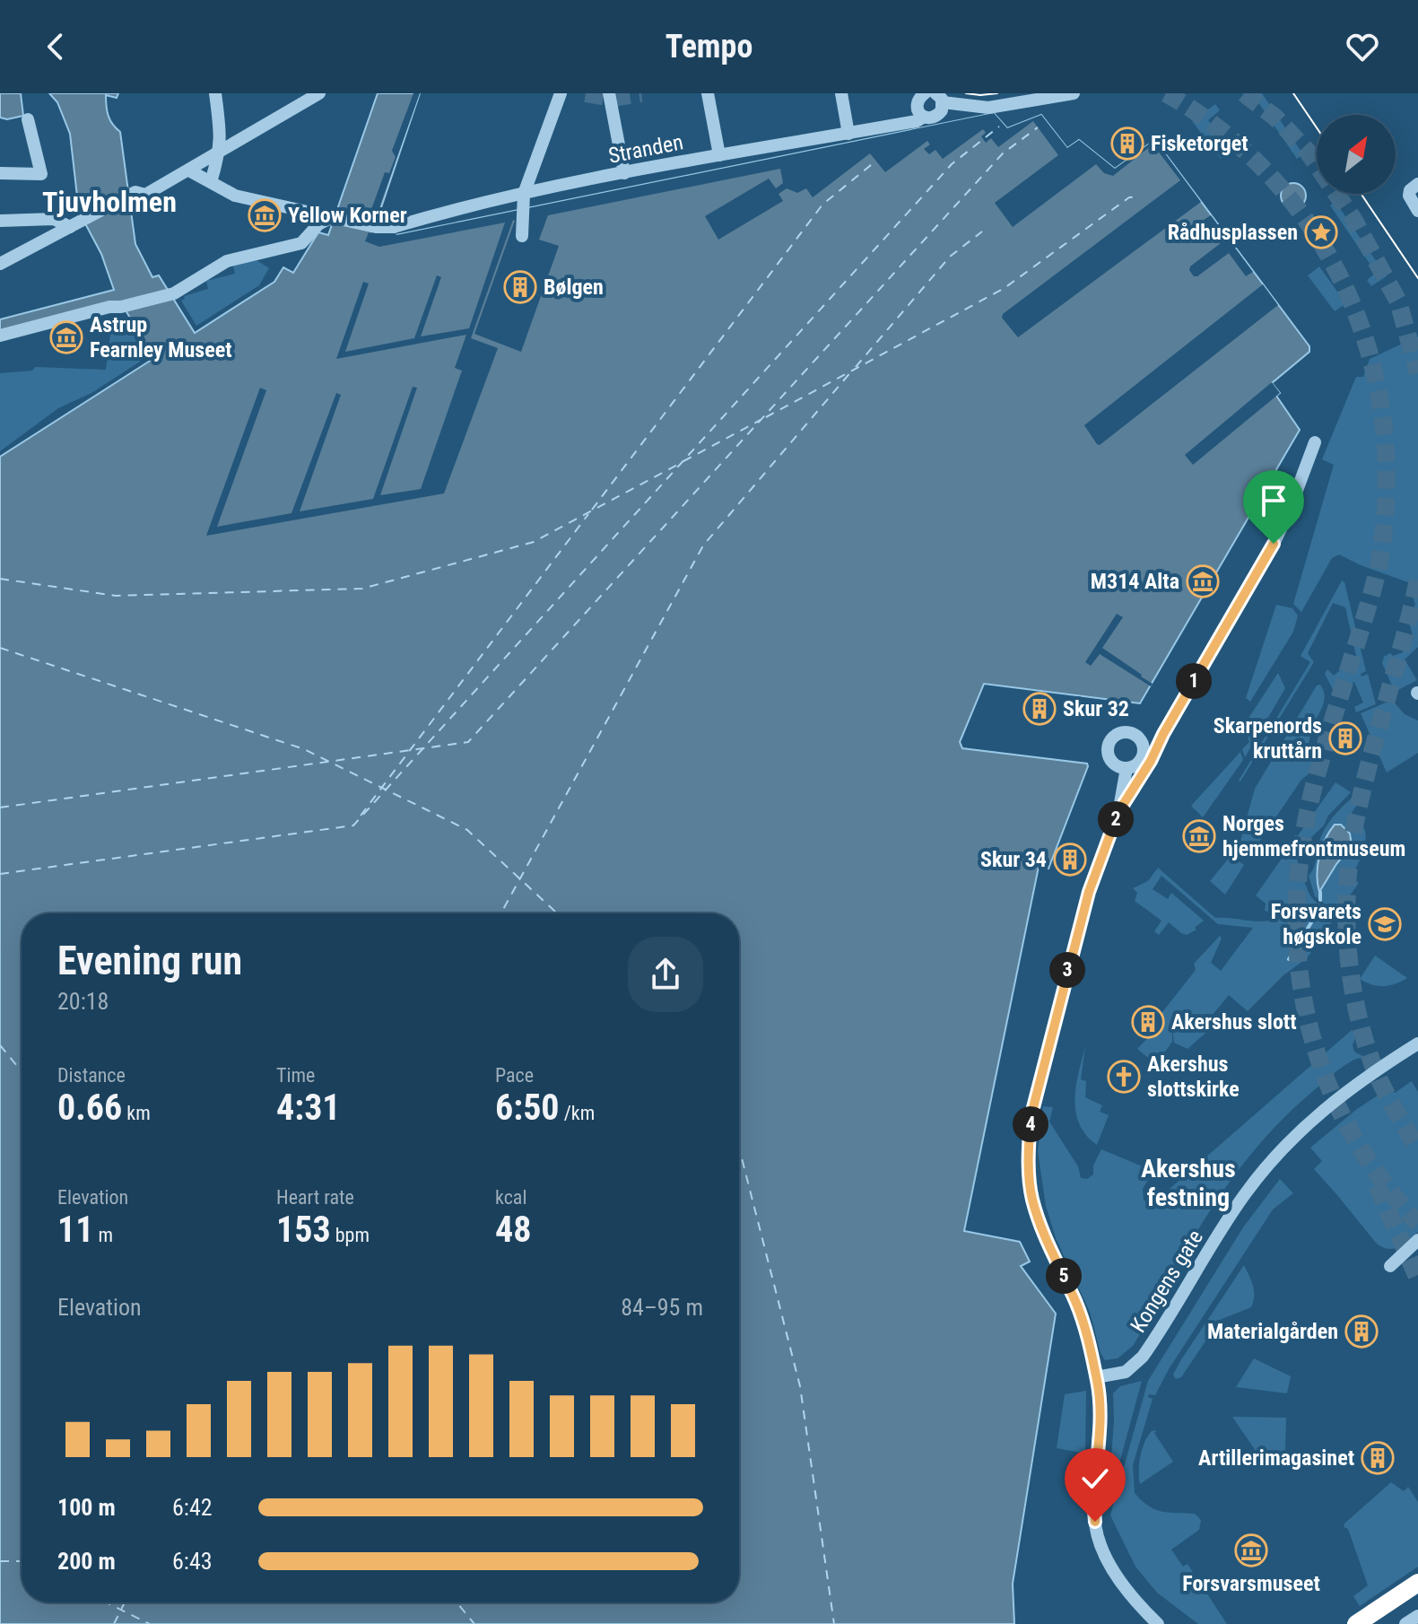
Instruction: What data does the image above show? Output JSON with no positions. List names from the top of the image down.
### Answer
{
  "streets": {
    "street": ["Stranden", "Kongens gate"]
  },
  "districts": ["Tjuvholmen", "Akershus festning"],
  "places": {
    "building": [
      "Fisketorget",
      "Bølgen",
      "Skur 32",
      "Skarpenords kruttårn",
      "Skur 34",
      "Akershus slott",
      "Materialgården",
      "Artillerimagasinet"
    ],
    "museum": [
      "Yellow Korner",
      "Astrup Fearnley Museet",
      "M314 Alta",
      "Norges hjemmefrontmuseum",
      "Forsvarsmuseet"
    ],
    "place": ["Rådhusplassen"],
    "school or university": ["Forsvarets høgskole"],
    "church": ["Akershus slottskirke"]
  },
  "north": "top right",
  "page": {
    "header": "Tempo",
    "pins": [
      "1",
      "2",
      "3",
      "4",
      "5"
    ],
    "heading": ["Evening run", "20:18"],
    "stats": [
      ["Distance", "0.66 km"],
      ["Time", "4:31"],
      ["Pace", "6:50 /km"],
      ["Elevation", "11 m"],
      ["Heart rate", "153 bpm"],
      ["kcal", "48"]
    ],
    "chart": ["Elevation", "84–95 m"],
    "list": [
      {
        "name": "100 m",
        "note": "6:42"
      },
      {
        "name": "200 m",
        "note": "6:43"
      }
    ]
  }
}
